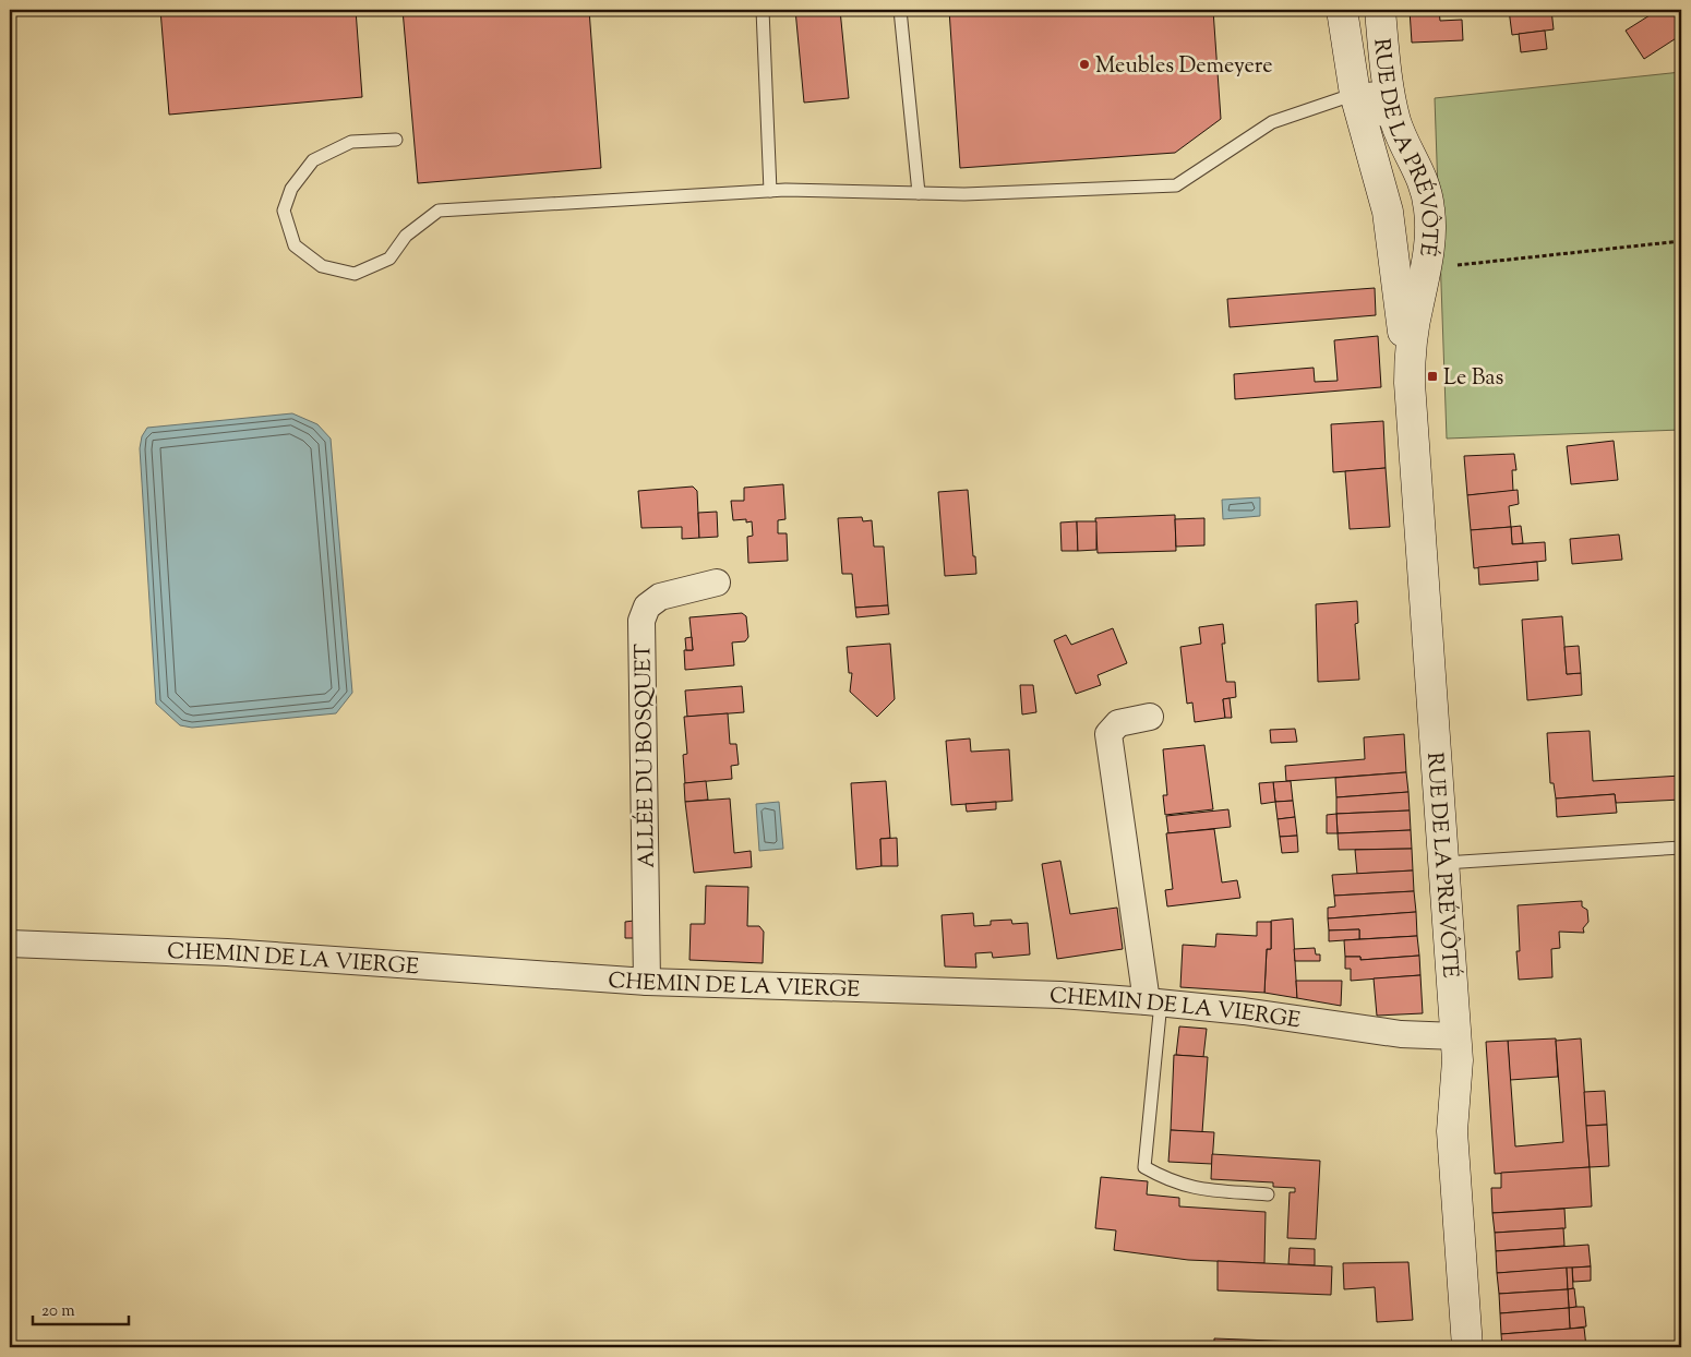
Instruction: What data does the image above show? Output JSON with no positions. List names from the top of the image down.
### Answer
{
  "streets": {
    "street": ["RUE DE LA PRÉVÔTÉ", "ALLÉE DU BOSQUET", "CHEMIN DE LA VIERGE"]
  },
  "crossings": [
    ["RUE DE LA PRÉVÔTÉ", "CHEMIN DE LA VIERGE"],
    ["ALLÉE DU BOSQUET", "CHEMIN DE LA VIERGE"]
  ],
  "places": {
    "other": ["Meubles Demeyere"],
    "transit": ["Le Bas"]
  },
  "scale_bar": "20 m"
}
